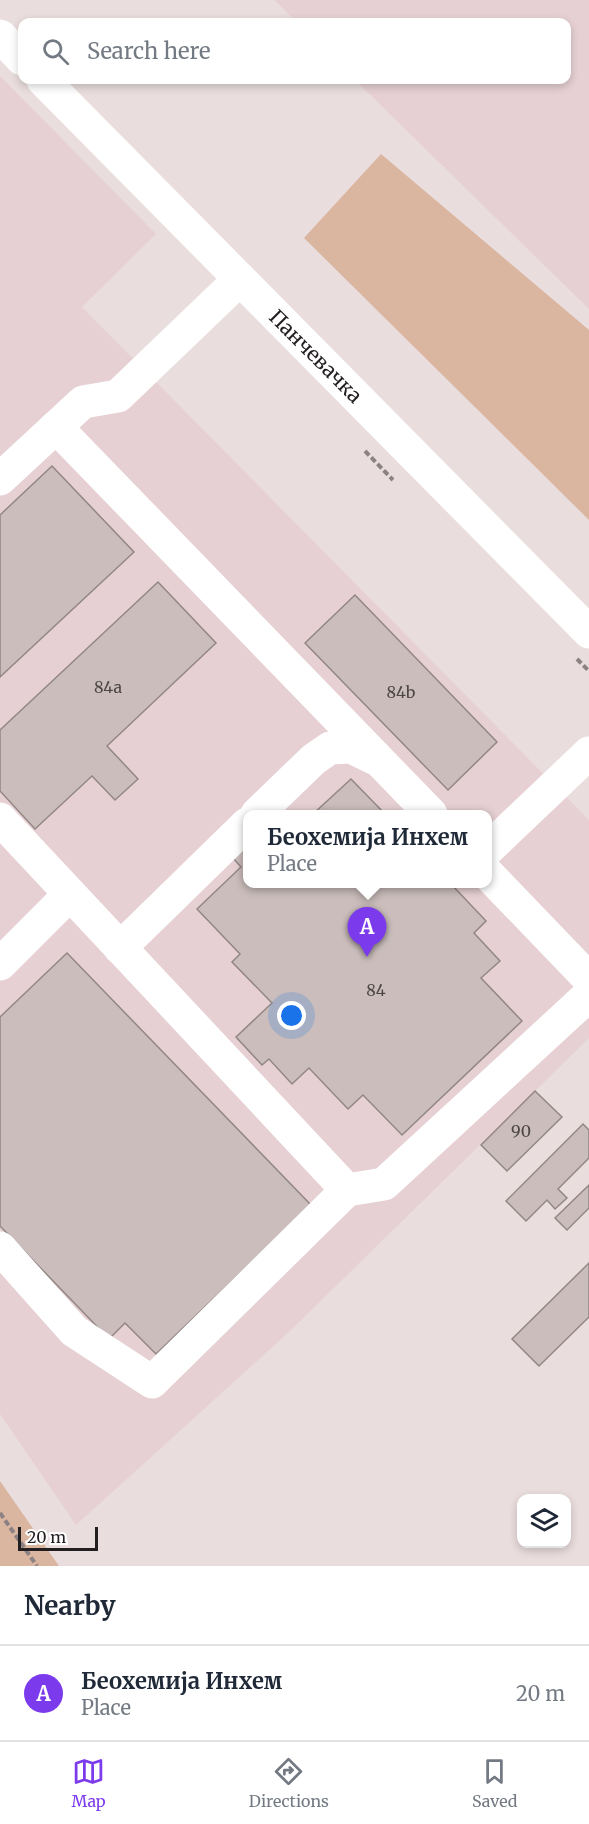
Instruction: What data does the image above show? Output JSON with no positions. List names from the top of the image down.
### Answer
{
  "streets": {
    "street": ["Панчевачка"]
  },
  "house_numbers": [
    "84a",
    "84b",
    "84",
    "90"
  ],
  "scale_bar": "20 m",
  "page": {
    "search": "Search here",
    "popup": ["Беохемија Инхем", "Place"],
    "pins": "A",
    "scale": "20 m",
    "heading": "Nearby",
    "list": [
      {
        "mark": "A",
        "name": "Беохемија Инхем",
        "note": "Place",
        "value": "20 m"
      }
    ],
    "nav": ["Map", "Directions", "Saved"]
  }
}
